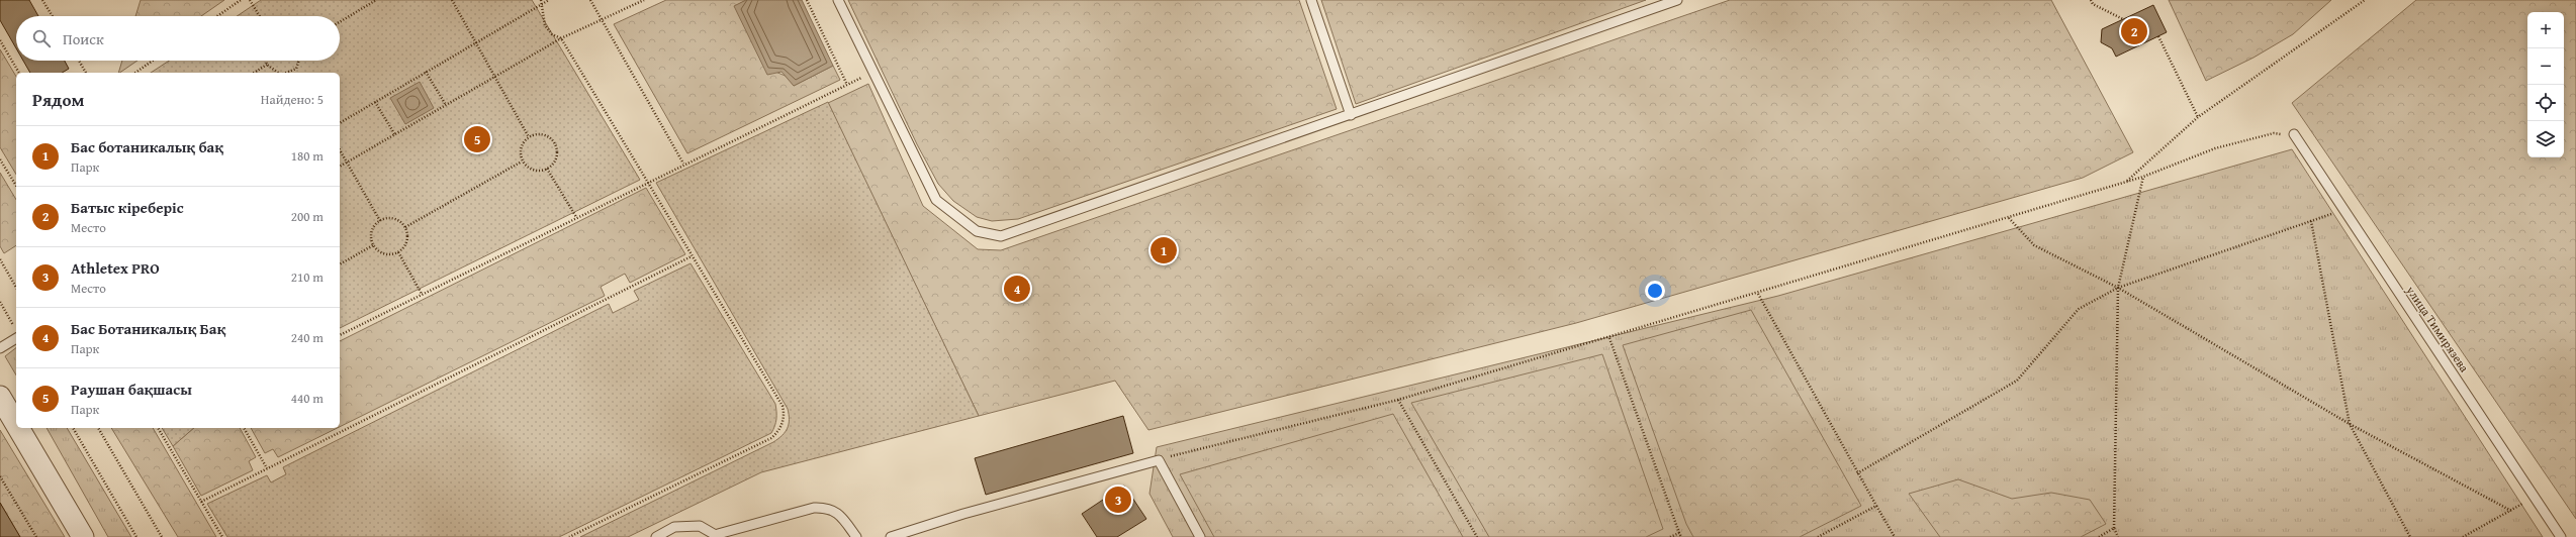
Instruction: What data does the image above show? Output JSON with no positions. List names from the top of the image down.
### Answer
{
  "streets": {
    "lane": ["улица Тимирязева"]
  },
  "page": {
    "map_buttons": ["+", "−"],
    "pins": [
      "2",
      "5",
      "1",
      "4",
      "3"
    ],
    "search": "Поиск",
    "heading": ["Рядом", "Найдено: 5"],
    "list": [
      {
        "mark": "1",
        "name": "Бас ботаникалық бақ",
        "note": "Парк",
        "value": "180 m"
      },
      {
        "mark": "2",
        "name": "Батыс кіреберіс",
        "note": "Место",
        "value": "200 m"
      },
      {
        "mark": "3",
        "name": "Athletex PRO",
        "note": "Место",
        "value": "210 m"
      },
      {
        "mark": "4",
        "name": "Бас Ботаникалық Бақ",
        "note": "Парк",
        "value": "240 m"
      },
      {
        "mark": "5",
        "name": "Раушан бақшасы",
        "note": "Парк",
        "value": "440 m"
      }
    ]
  }
}
